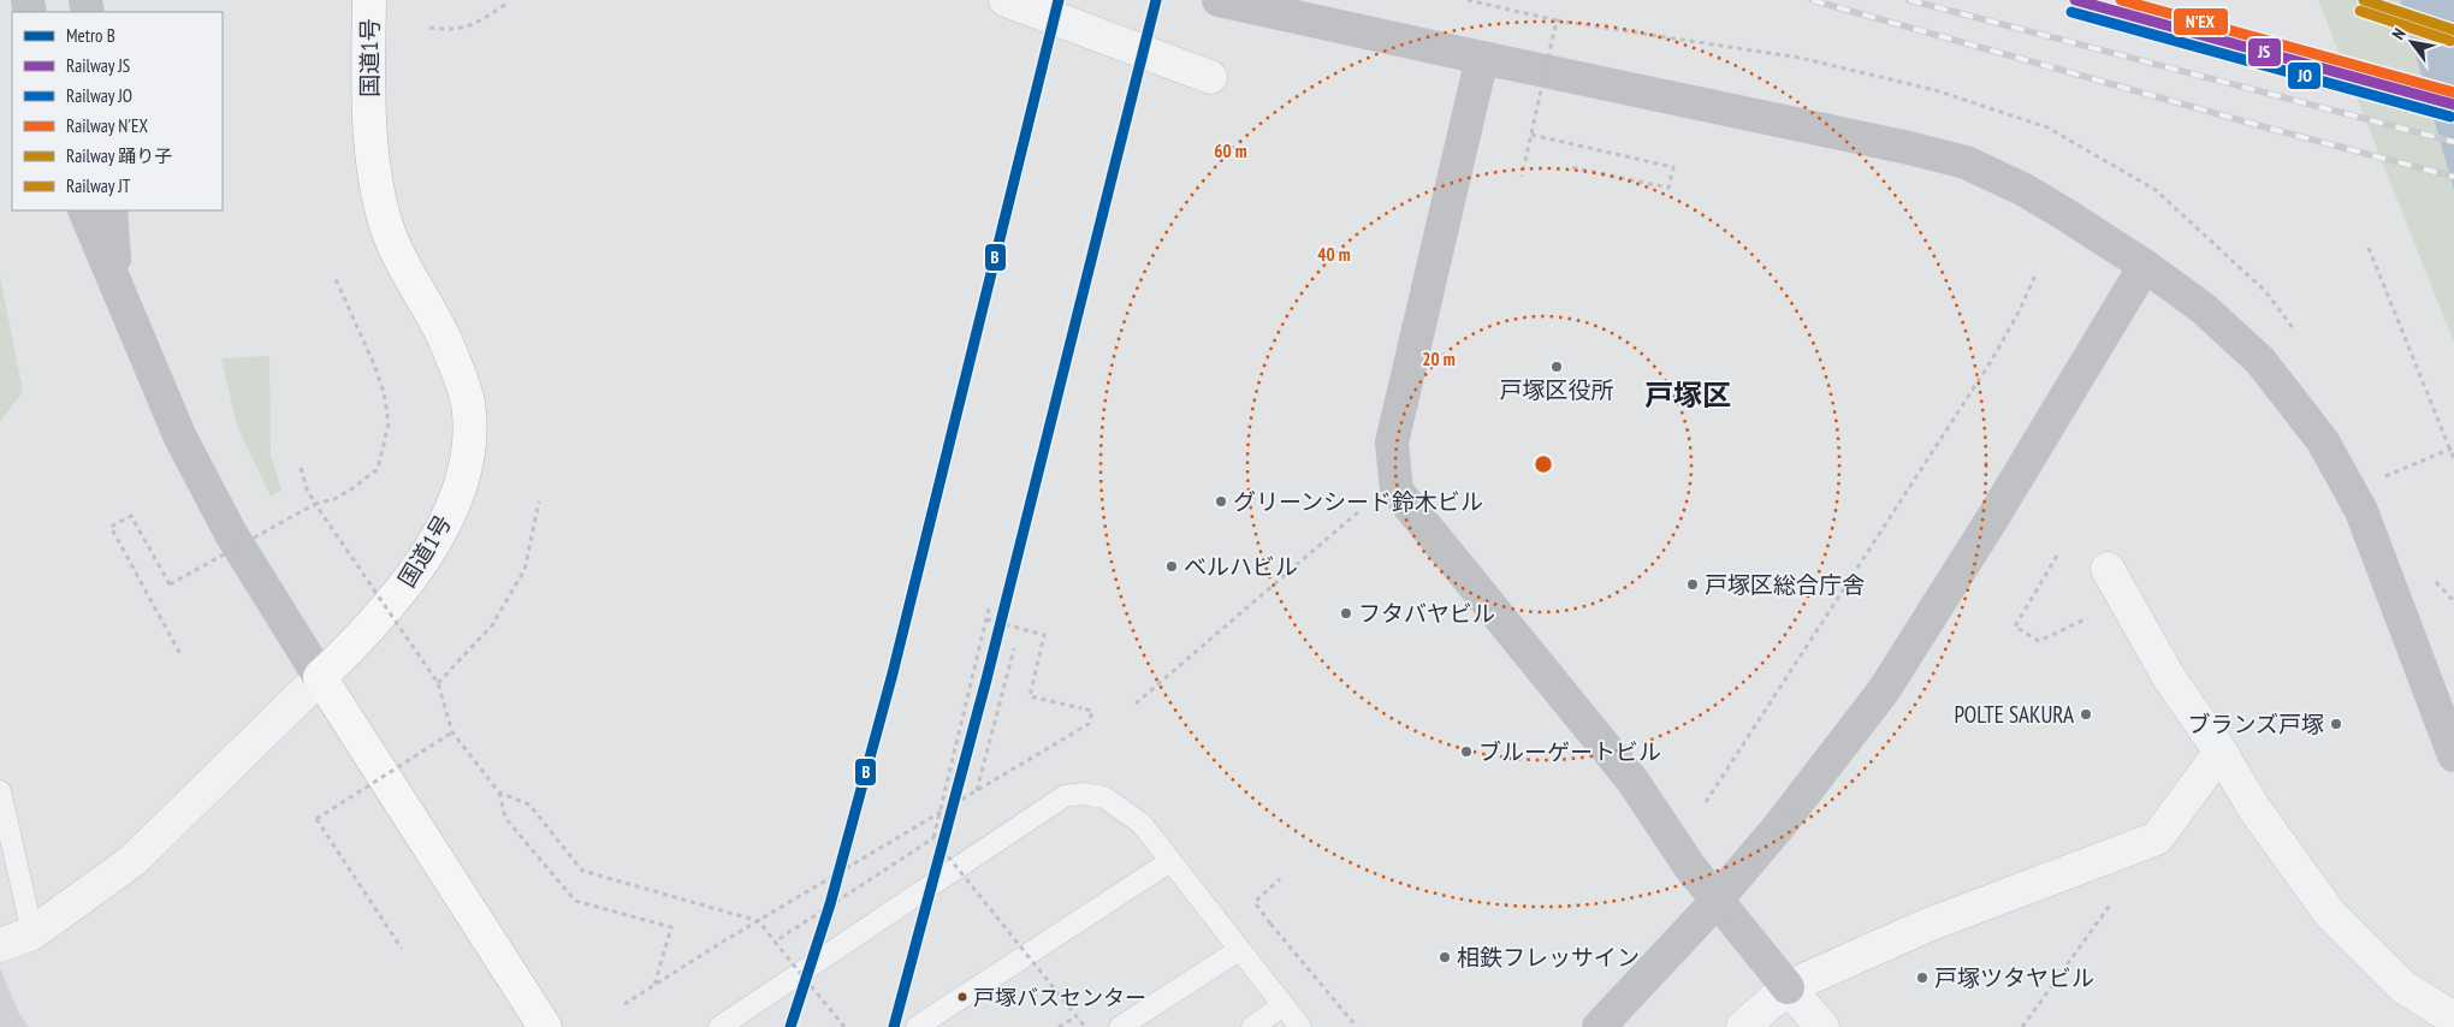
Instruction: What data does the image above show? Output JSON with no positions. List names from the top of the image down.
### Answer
{
  "streets": {
    "highway": ["国道1号"]
  },
  "districts": ["戸塚区"],
  "places": [
    "戸塚区役所",
    "グリーンシード鈴木ビル",
    "ベルハビル",
    "戸塚区総合庁舎",
    "フタバヤビル",
    "POLTE SAKURA",
    "ブランズ戸塚",
    "ブルーゲートビル",
    "相鉄フレッサイン",
    "戸塚ツタヤビル",
    "戸塚バスセンター"
  ],
  "lines": [
    "metro line B",
    "rail line JS",
    "rail line N'EX",
    "rail line 踊り子",
    "rail line JT",
    "rail line JO"
  ],
  "legend": [
    "Metro B",
    "Railway JS",
    "Railway JO",
    "Railway N'EX",
    "Railway 踊り子",
    "Railway JT"
  ],
  "north": "top left",
  "rings": ["60 m", "40 m", "20 m"]
}
